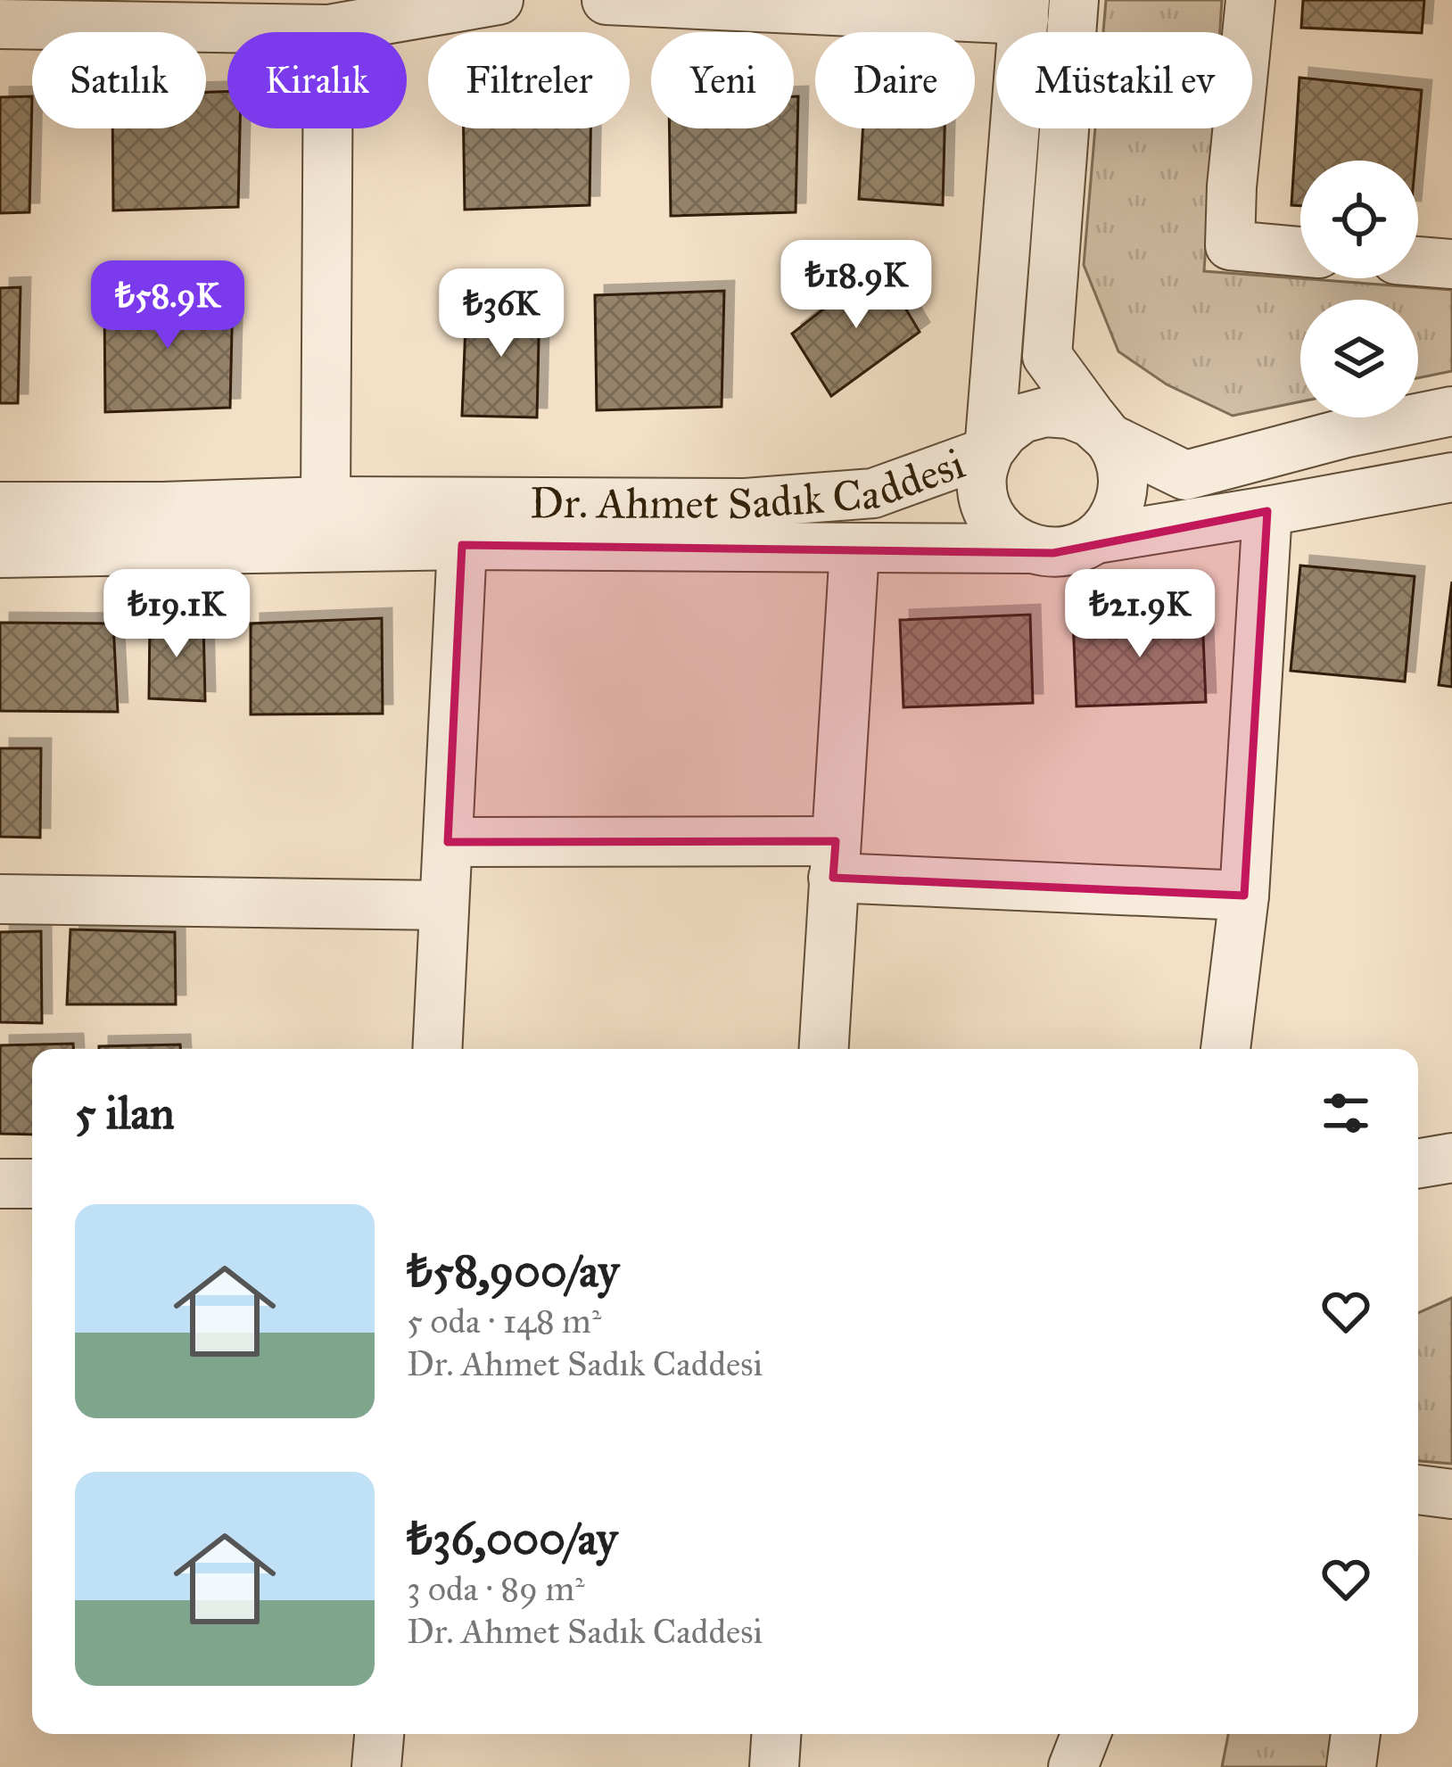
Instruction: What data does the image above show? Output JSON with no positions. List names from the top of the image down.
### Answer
{
  "streets": {
    "street": ["Dr. Ahmet Sadık Caddesi"]
  },
  "page": {
    "chip": [
      "Satılık",
      "Kiralık",
      "Filtreler",
      "Yeni",
      "Daire",
      "Müstakil ev"
    ],
    "price": [
      "₺18.9K",
      "₺58.9K",
      "₺36K",
      "₺19.1K",
      "₺21.9K"
    ],
    "heading": "5 ilan",
    "list": [
      {
        "name": "₺58,900/ay",
        "note": "5 oda · 148 m² · Dr. Ahmet Sadık Caddesi"
      },
      {
        "name": "₺36,000/ay",
        "note": "3 oda · 89 m² · Dr. Ahmet Sadık Caddesi"
      }
    ]
  }
}
